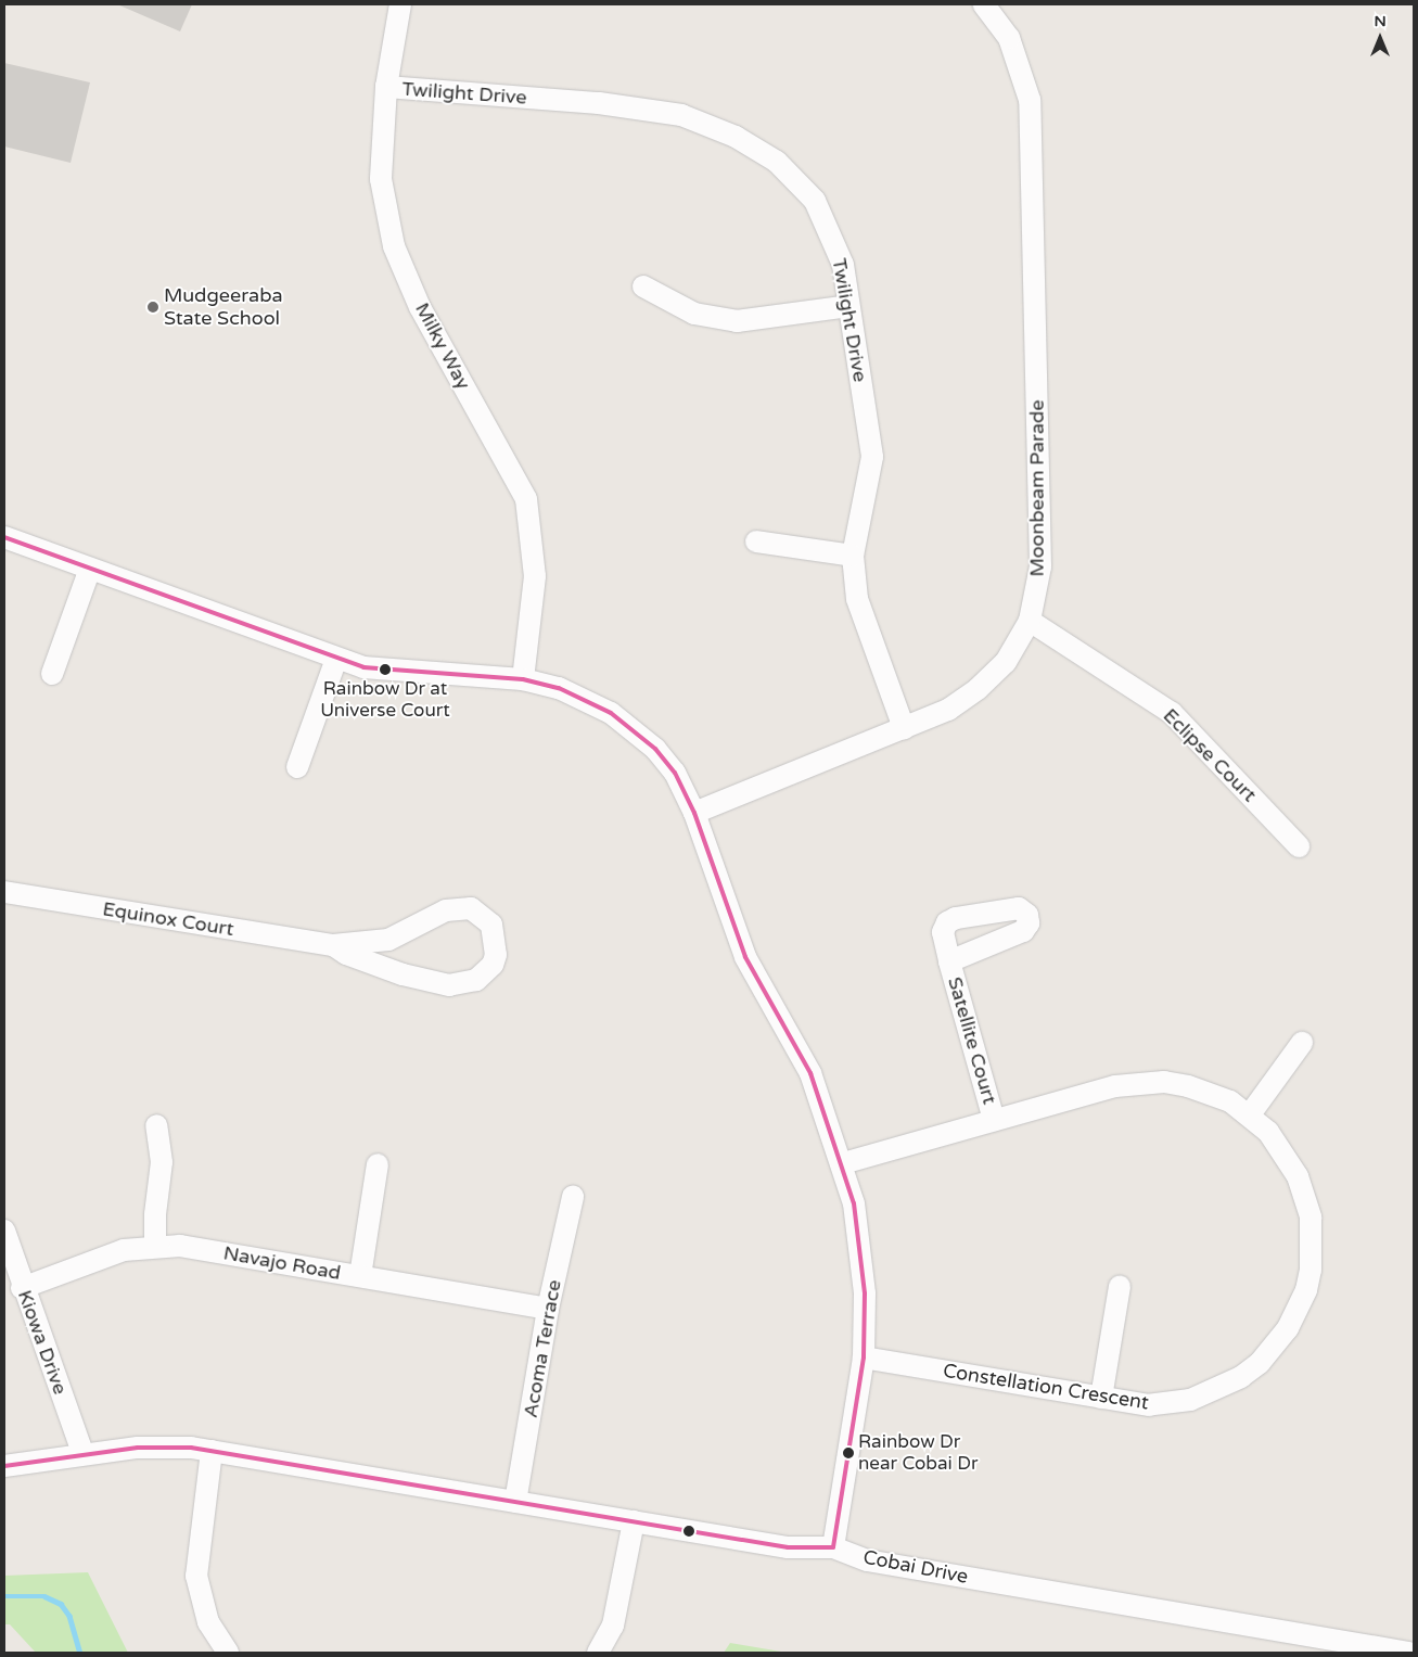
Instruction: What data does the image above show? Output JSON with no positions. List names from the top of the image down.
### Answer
{
  "streets": {
    "street": [
      "Twilight Drive",
      "Milky Way",
      "Moonbeam Parade",
      "Eclipse Court",
      "Equinox Court",
      "Satellite Court",
      "Navajo Road",
      "Kiowa Drive",
      "Acoma Terrace",
      "Constellation Crescent",
      "Cobai Drive"
    ]
  },
  "crossings": [
    ["Twilight Drive", "Milky Way"],
    ["Twilight Drive", "Moonbeam Parade"],
    ["Moonbeam Parade", "Eclipse Court"],
    ["Satellite Court", "Constellation Crescent"],
    ["Navajo Road", "Kiowa Drive"],
    ["Navajo Road", "Acoma Terrace"],
    ["Kiowa Drive", "Cobai Drive"],
    ["Acoma Terrace", "Cobai Drive"]
  ],
  "places": ["Mudgeeraba State School", "Rainbow Dr at Universe Court", "Rainbow Dr near Cobai Dr"],
  "north": "top"
}
